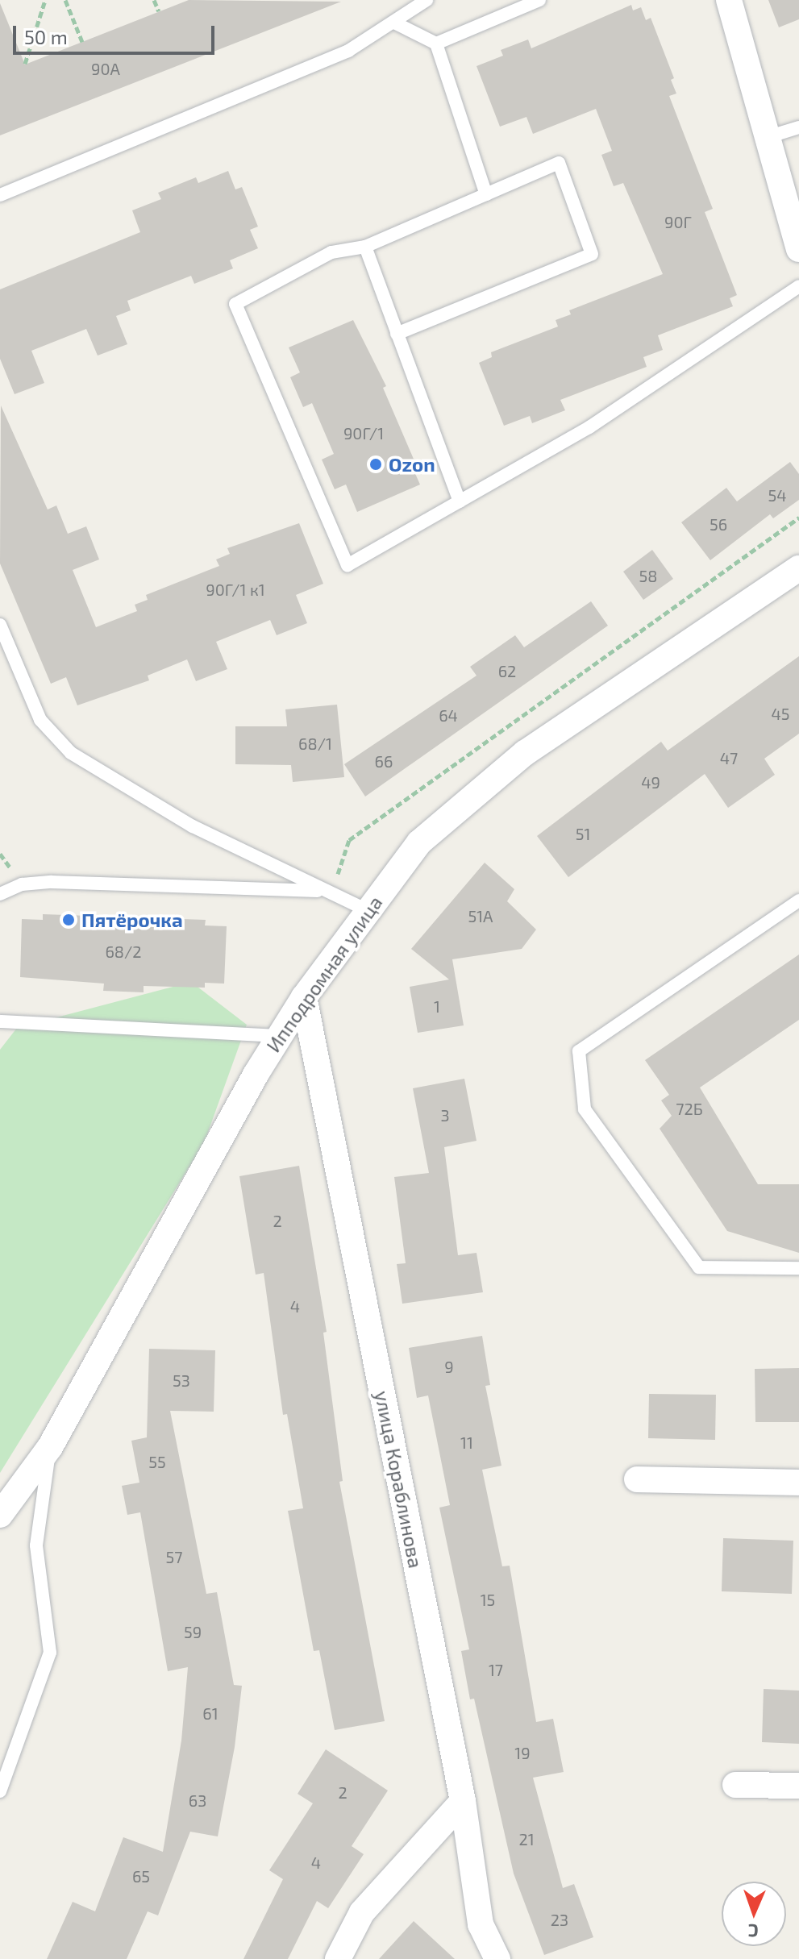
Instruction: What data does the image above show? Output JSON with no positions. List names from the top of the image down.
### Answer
{
  "streets": {
    "street": ["Ипподромная улица", "улица Кораблинова"]
  },
  "crossings": [
    ["Ипподромная улица", "улица Кораблинова"]
  ],
  "places": ["Ozon", "Пятёрочка"],
  "house_numbers": [
    "90А",
    "90Г",
    "90Г/1",
    "54",
    "56",
    "58",
    "90Г/1 к1",
    "62",
    "45",
    "64",
    "68/1",
    "47",
    "66",
    "49",
    "51",
    "51А",
    "68/2",
    "1",
    "72Б",
    "3",
    "2",
    "4",
    "9",
    "53",
    "11",
    "55",
    "57",
    "15",
    "59",
    "17",
    "61",
    "19",
    "2",
    "63",
    "21",
    "4",
    "65",
    "23"
  ],
  "scale_bar": "50 m",
  "north": "bottom"
}
